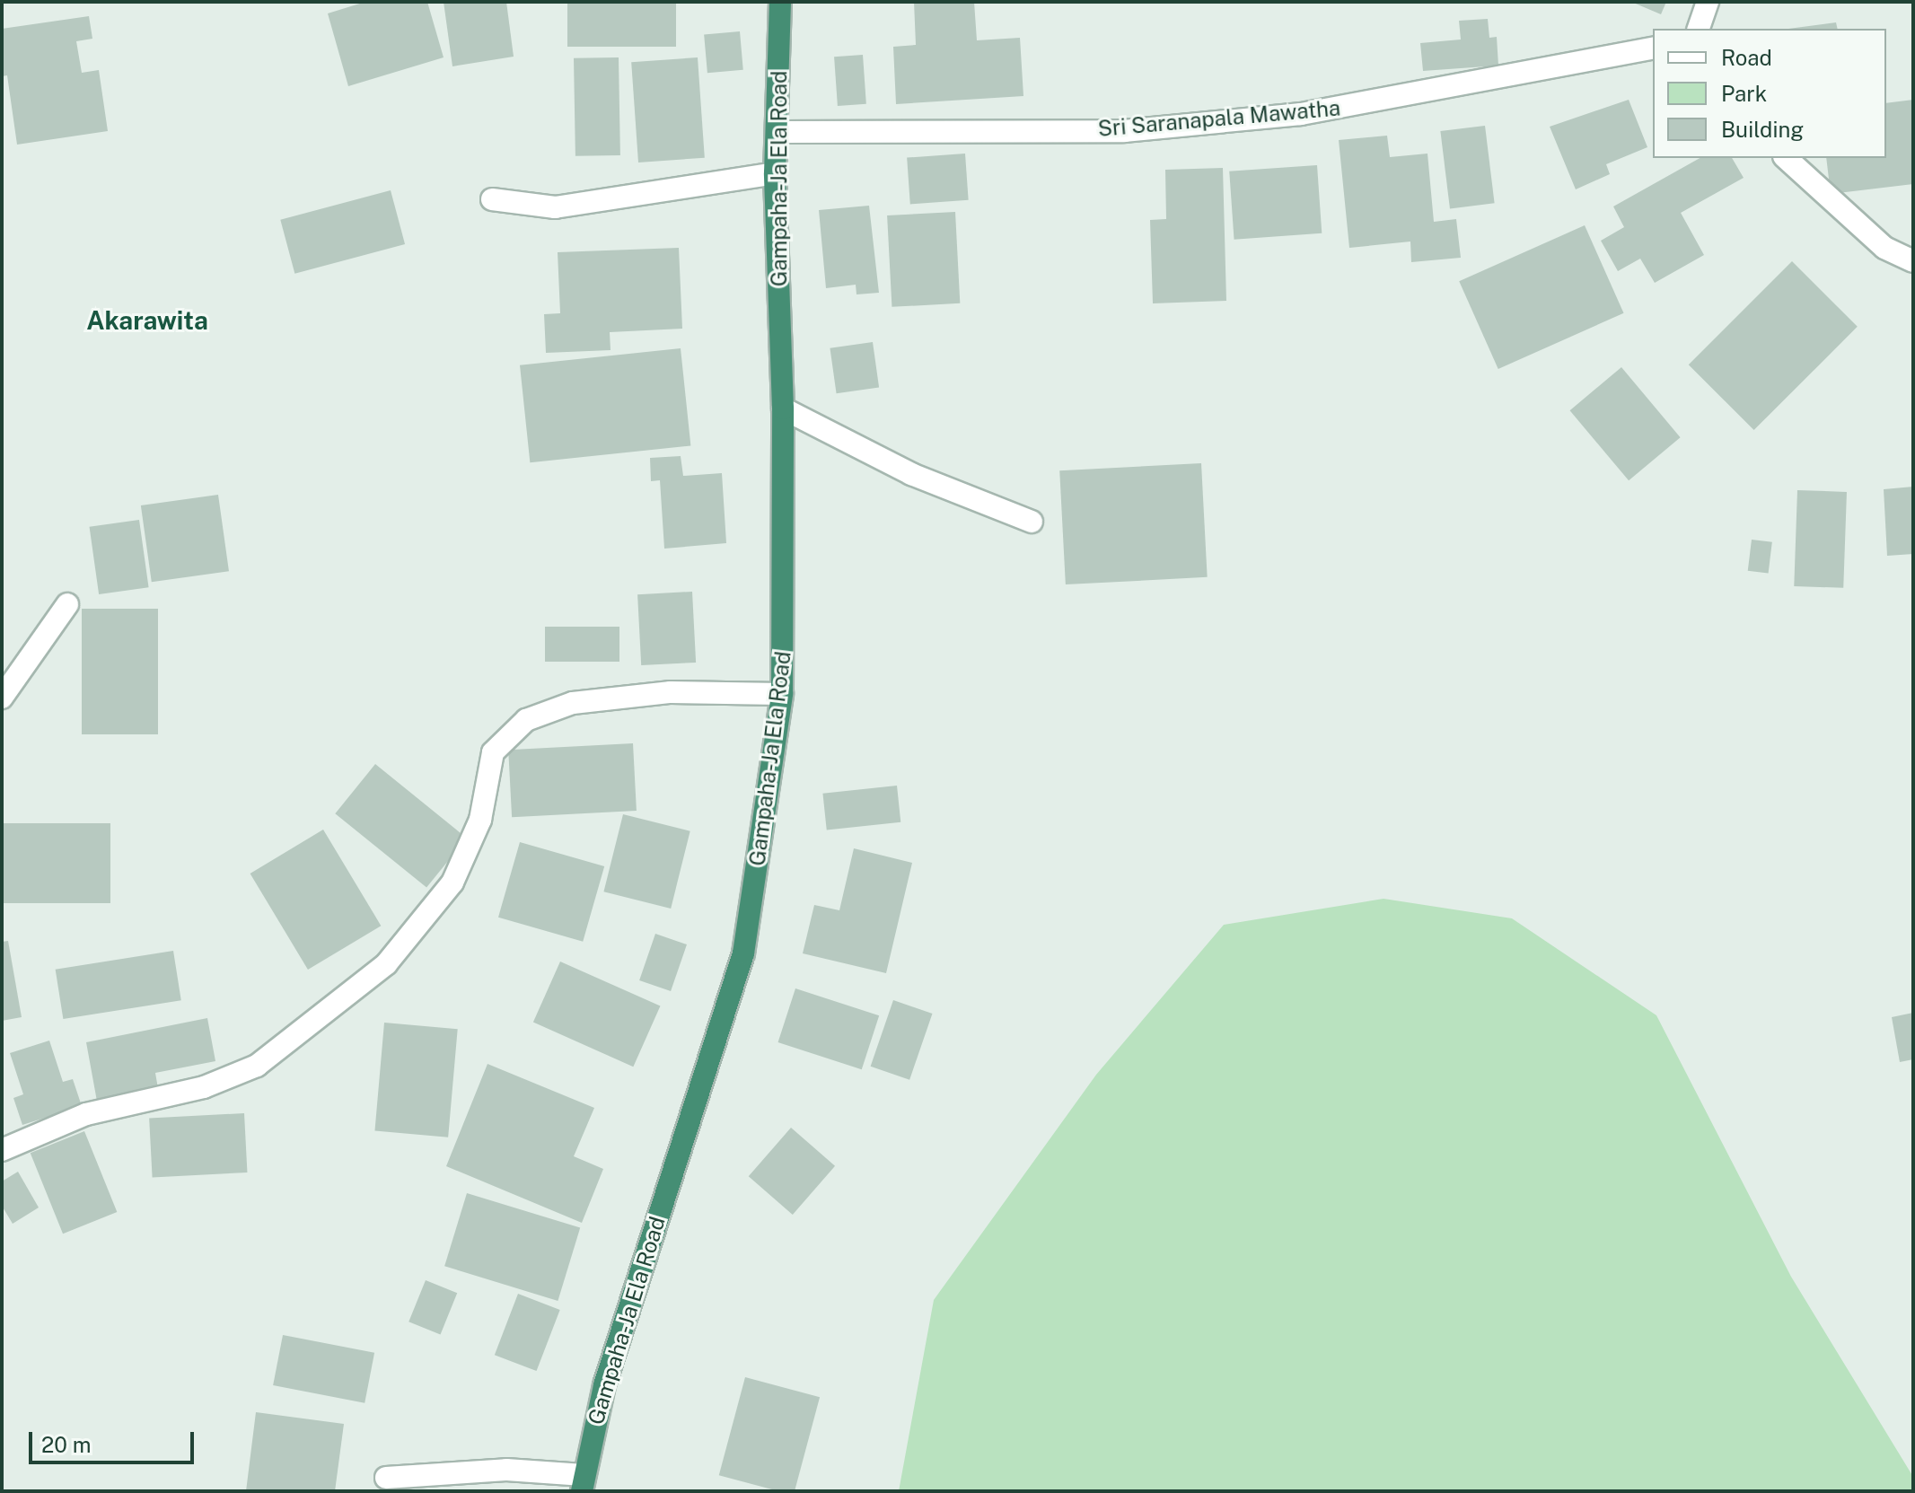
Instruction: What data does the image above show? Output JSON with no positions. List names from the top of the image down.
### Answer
{
  "streets": {
    "highway": ["Gampaha-Ja Ela Road"],
    "street": ["Sri Saranapala Mawatha"]
  },
  "crossings": [
    ["Sri Saranapala Mawatha", "Gampaha-Ja Ela Road"]
  ],
  "districts": ["Akarawita"],
  "legend": ["Road", "Park", "Building"],
  "scale_bar": "20 m"
}
